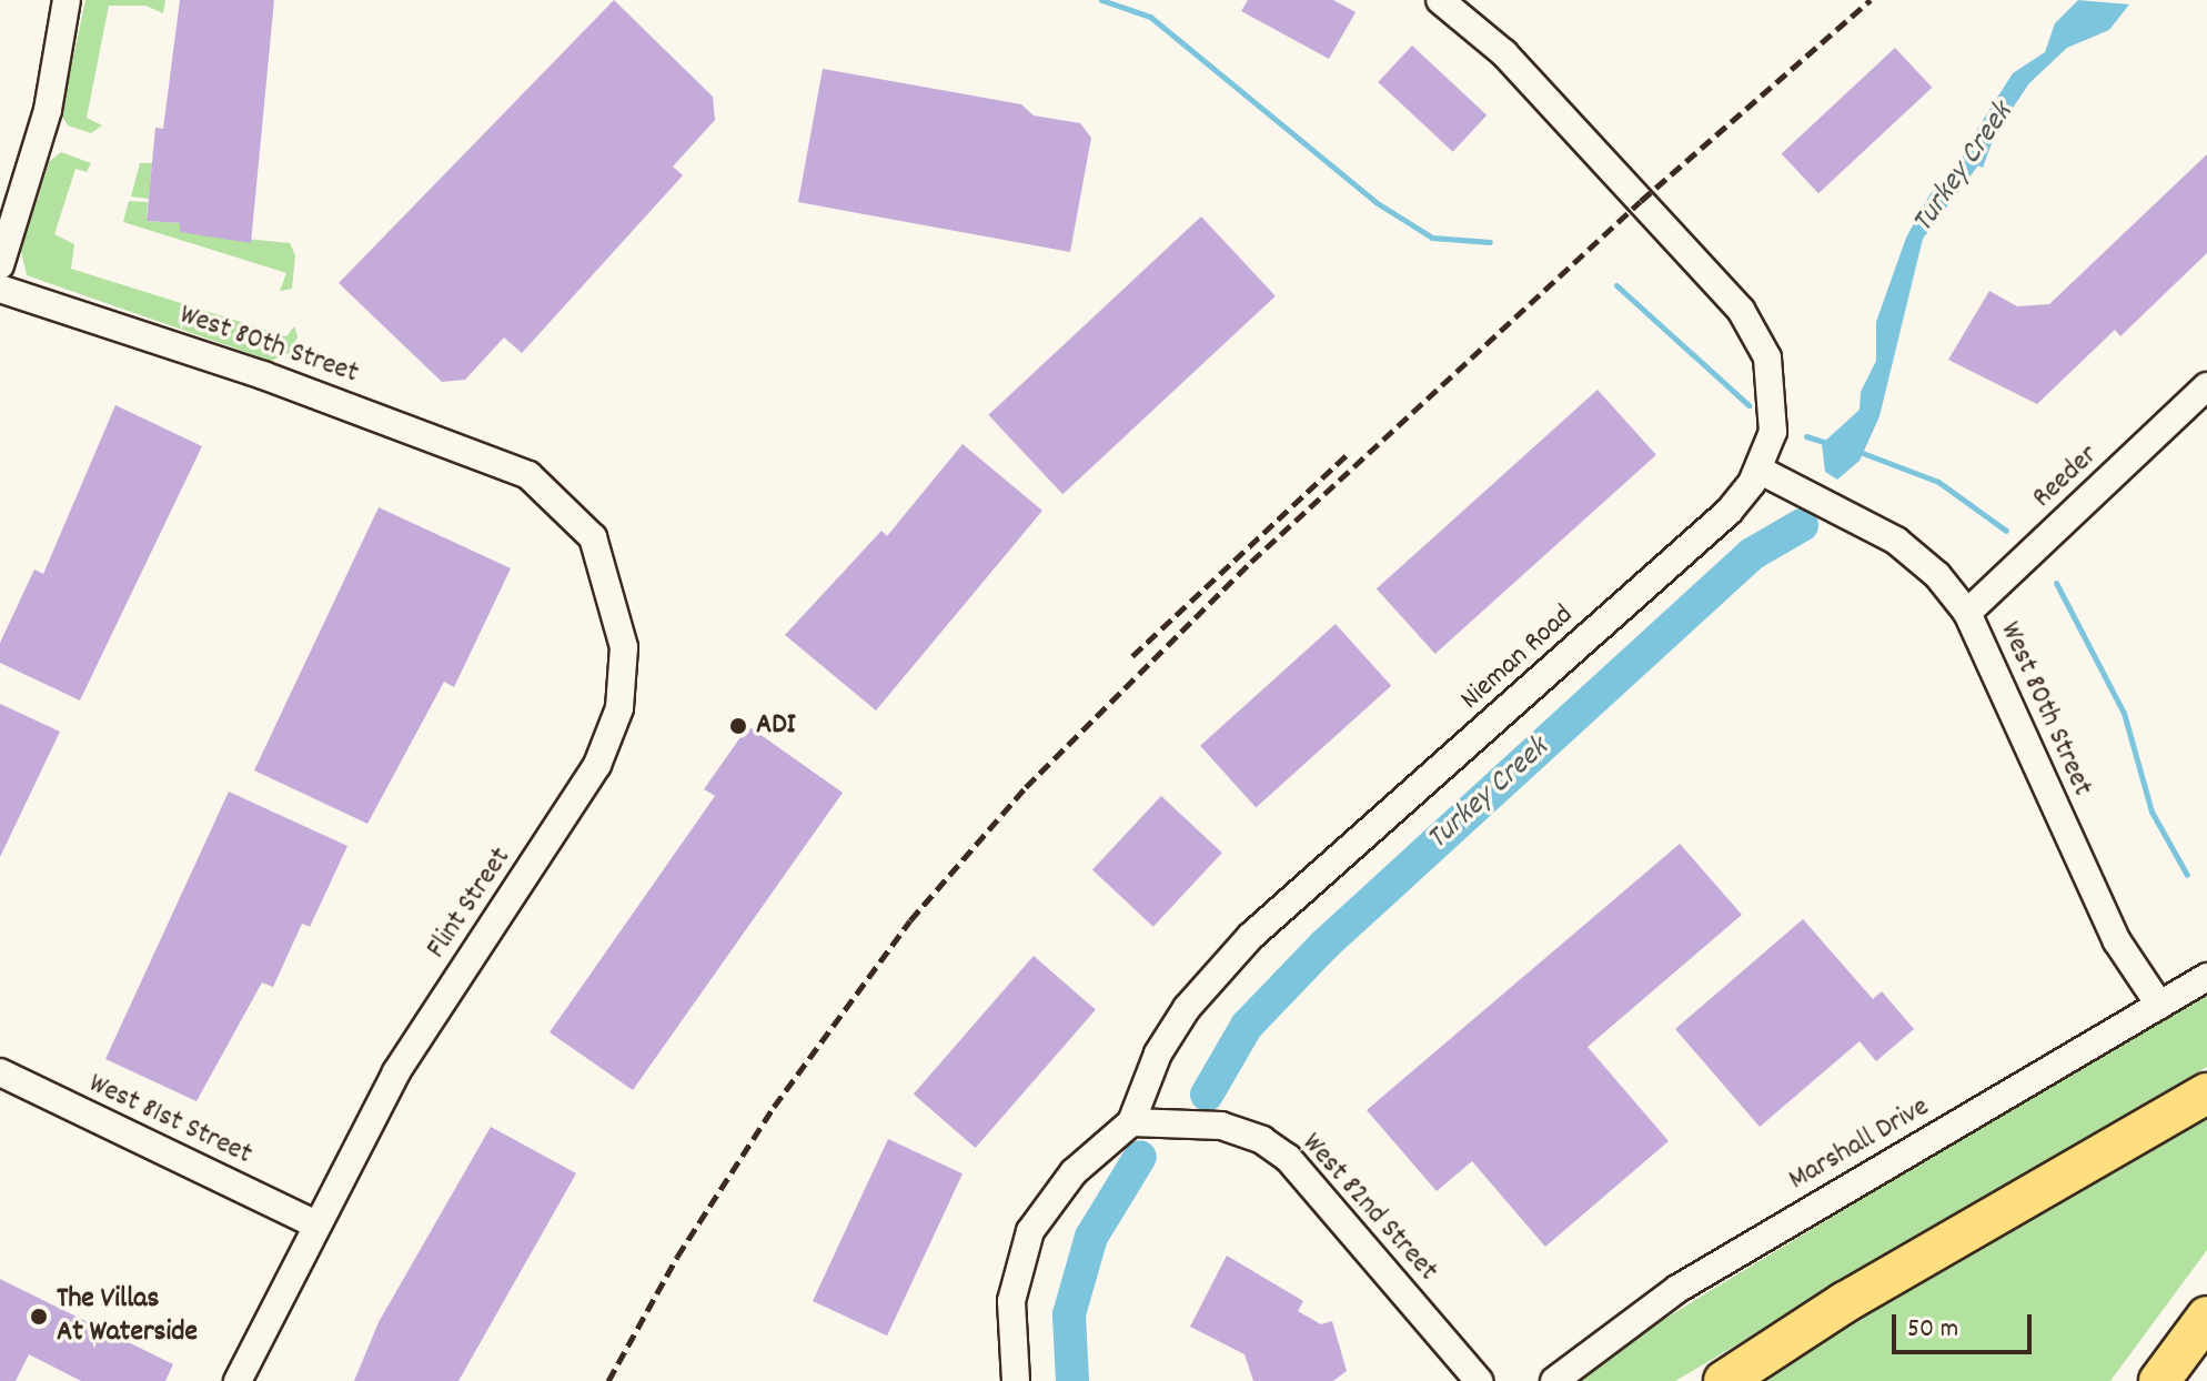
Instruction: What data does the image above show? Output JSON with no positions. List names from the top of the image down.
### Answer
{
  "streets": {
    "street": [
      "West 80th Street",
      "Reeder",
      "Nieman Road",
      "Flint Street",
      "West 81st Street",
      "Marshall Drive",
      "West 82nd Street"
    ]
  },
  "crossings": [
    ["West 80th Street", "Reeder"],
    ["West 80th Street", "Nieman Road"],
    ["West 80th Street", "Flint Street"],
    ["West 80th Street", "Marshall Drive"],
    ["Nieman Road", "West 82nd Street"],
    ["Flint Street", "West 81st Street"]
  ],
  "water": ["Turkey Creek"],
  "places": ["ADI", "The Villas At Waterside"],
  "scale_bar": "50 m"
}
